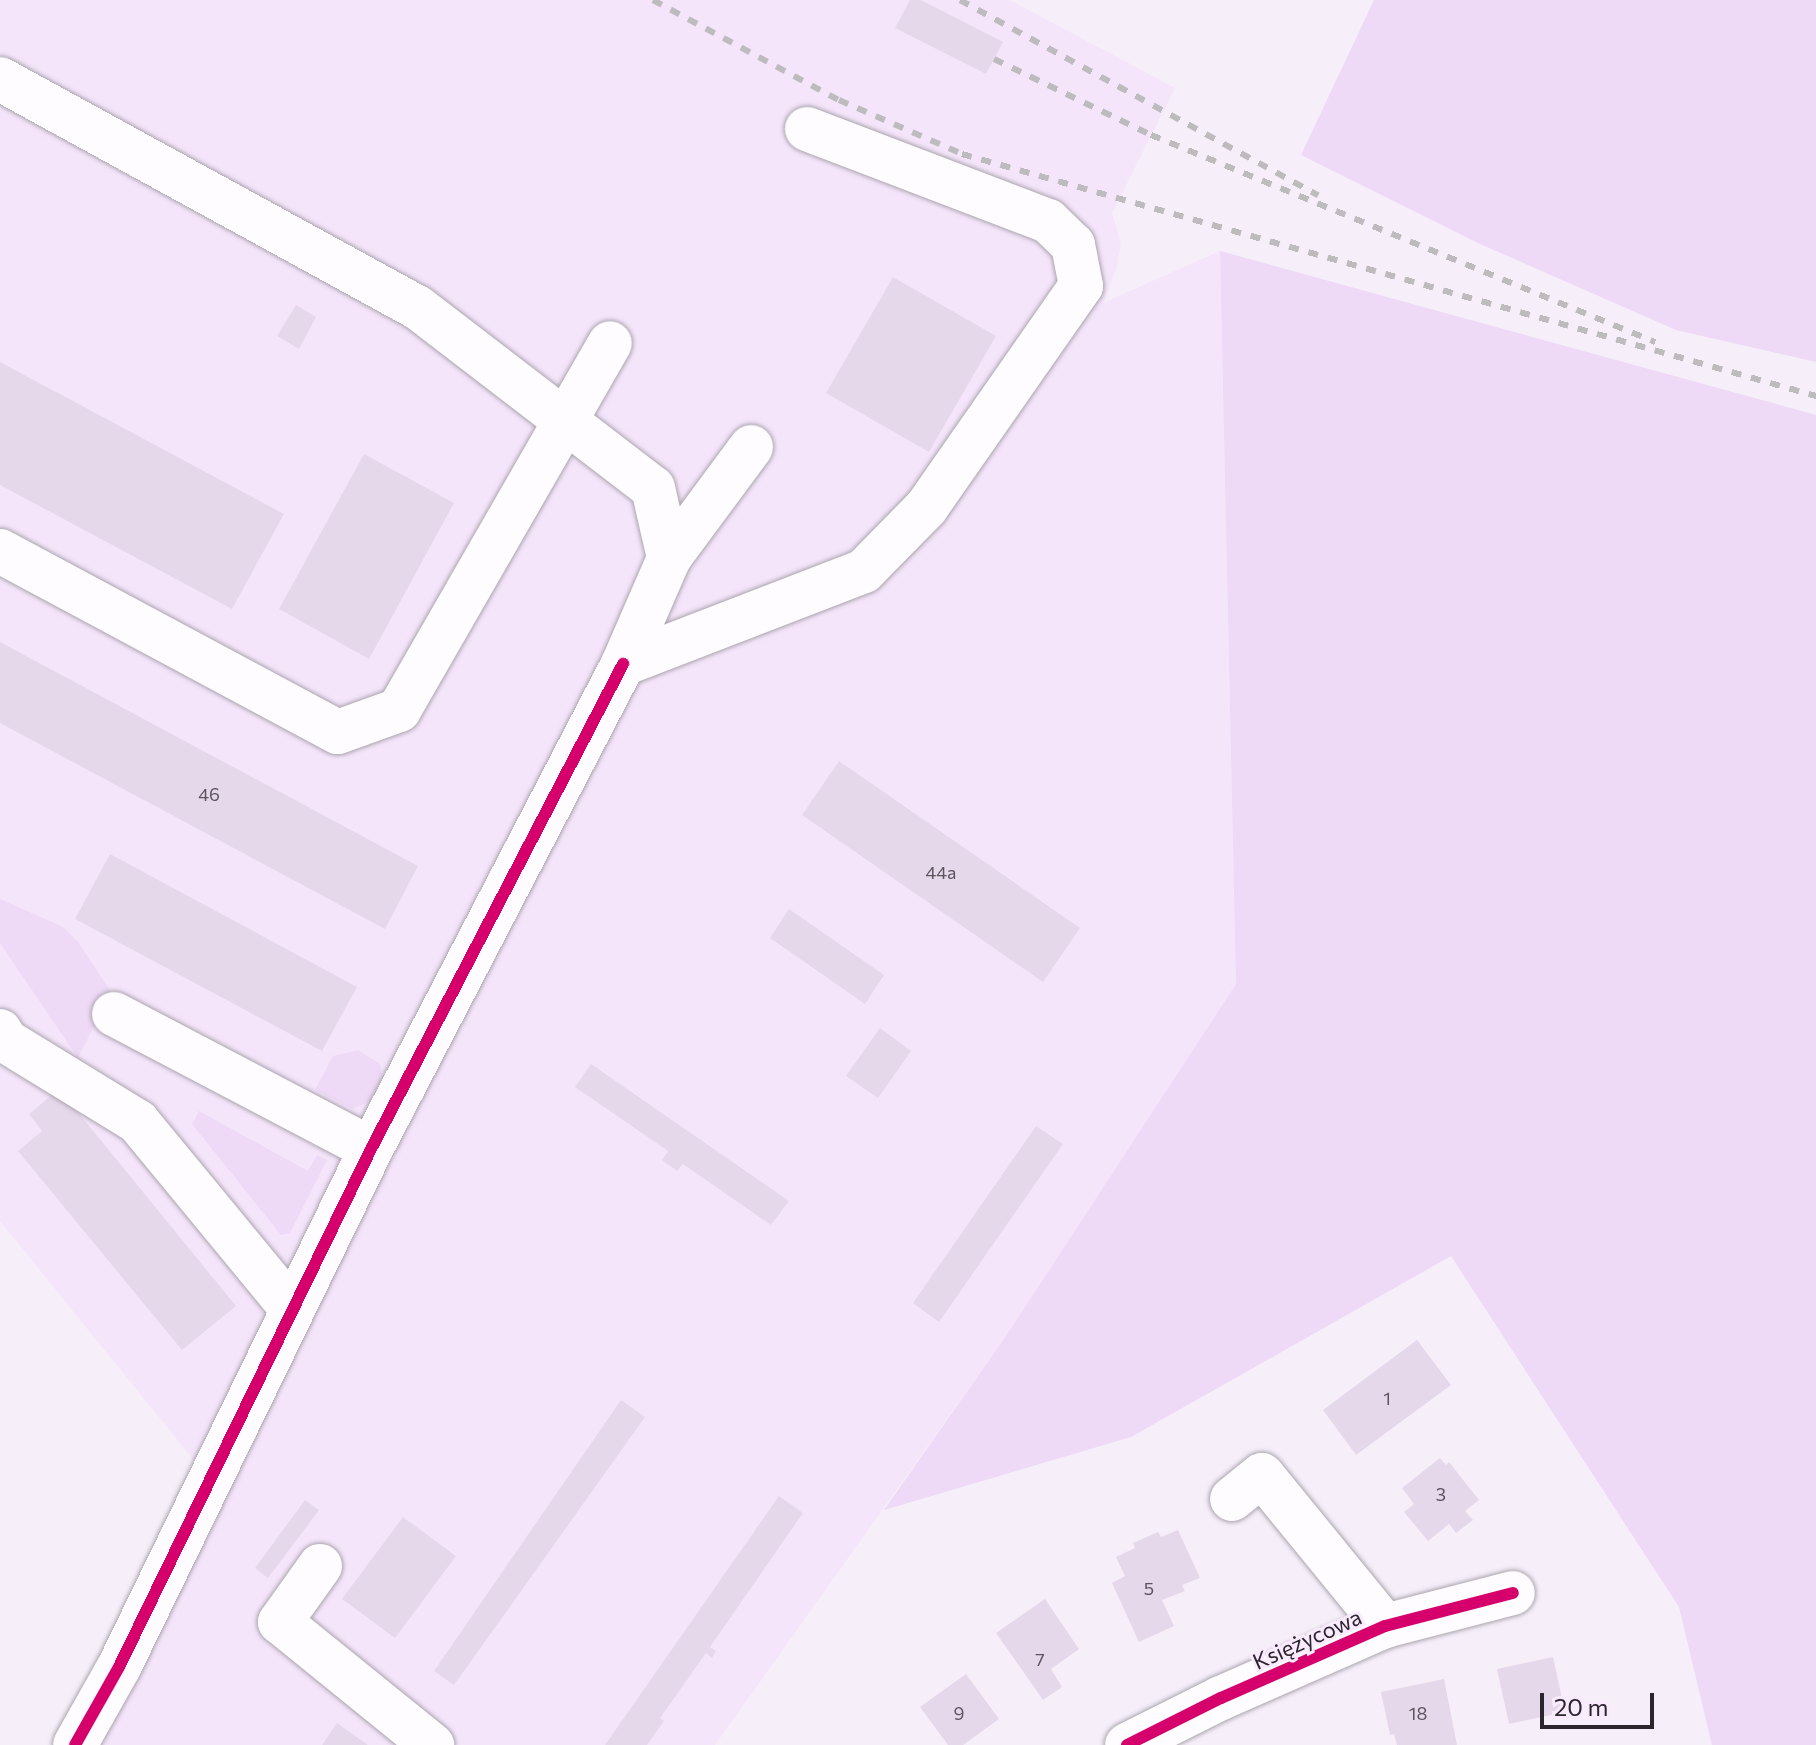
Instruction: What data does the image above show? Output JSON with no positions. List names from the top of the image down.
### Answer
{
  "streets": {
    "street": ["Księżycowa"]
  },
  "house_numbers": [
    "46",
    "44a",
    "1",
    "3",
    "5",
    "7",
    "9",
    "18"
  ],
  "scale_bar": "20 m"
}
